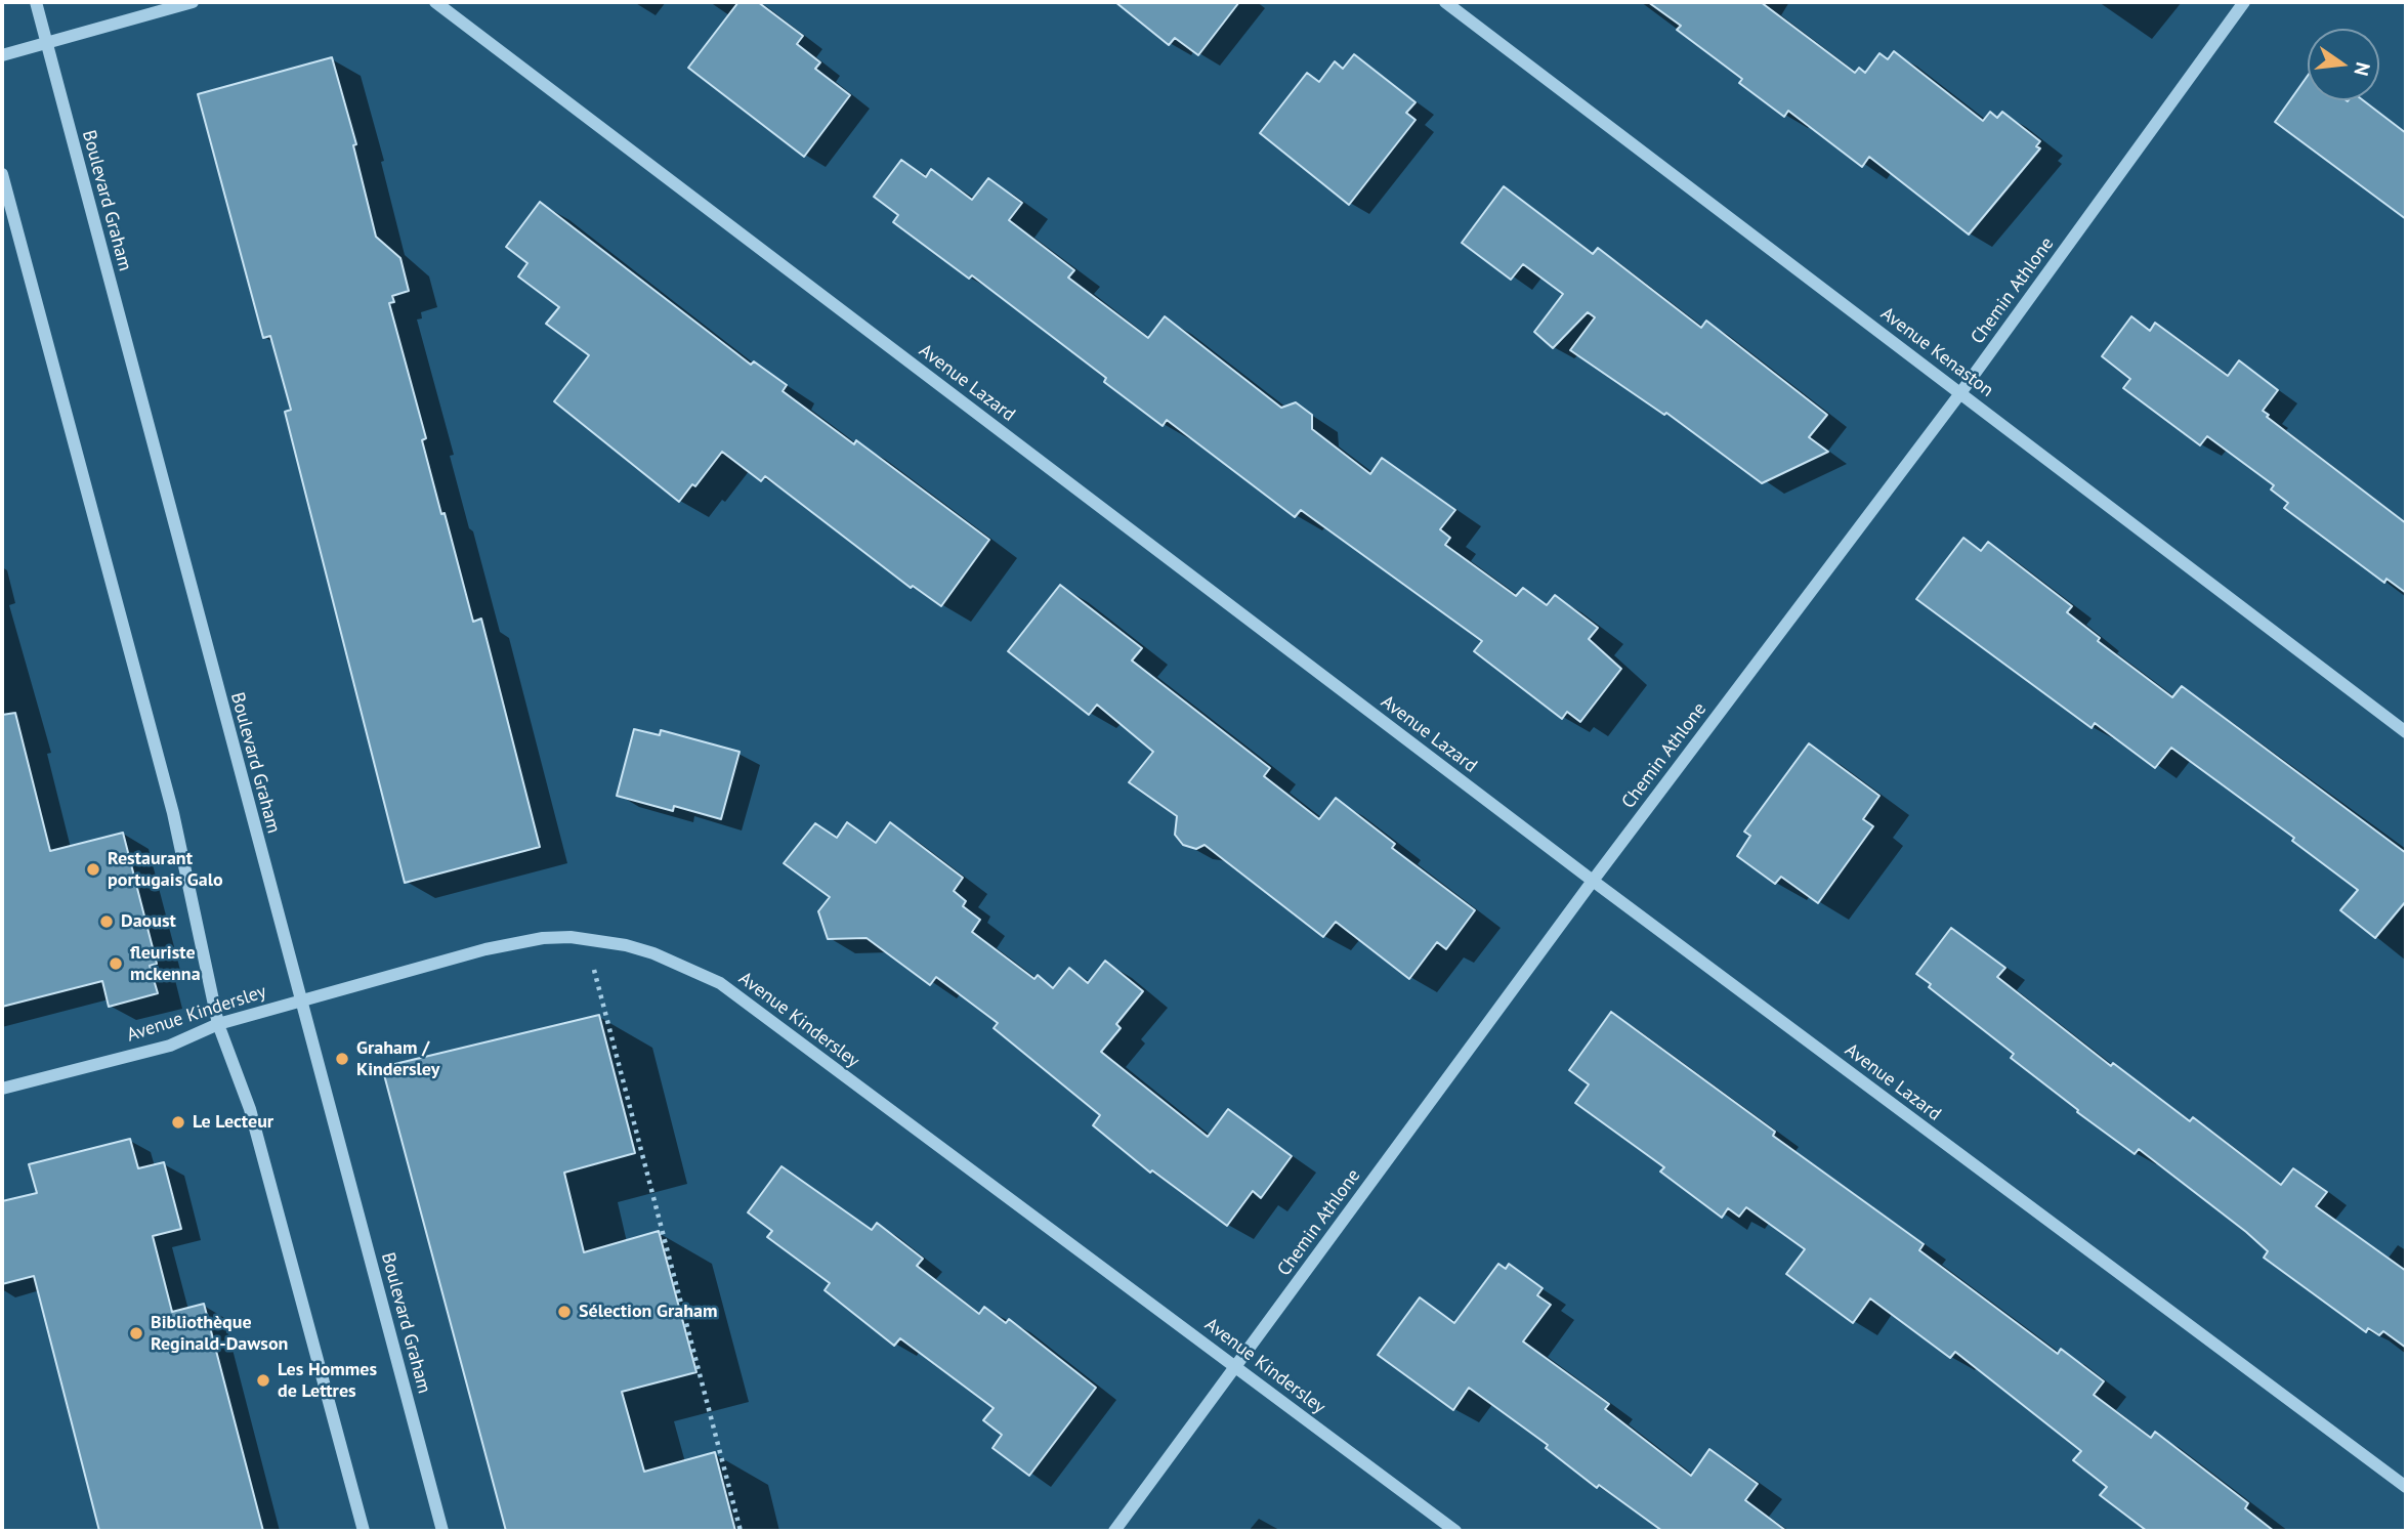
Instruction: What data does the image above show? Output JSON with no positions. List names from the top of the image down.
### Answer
{
  "streets": {
    "street": [
      "Boulevard Graham",
      "Chemin Athlone",
      "Avenue Kenaston",
      "Avenue Lazard",
      "Avenue Kindersley"
    ]
  },
  "crossings": [
    ["Boulevard Graham", "Avenue Kindersley"],
    ["Chemin Athlone", "Avenue Kenaston"],
    ["Chemin Athlone", "Avenue Lazard"],
    ["Chemin Athlone", "Avenue Kindersley"]
  ],
  "places": [
    "Restaurant portugais Galo",
    "Daoust",
    "fleuriste mckenna",
    "Graham / Kindersley",
    "Le Lecteur",
    "Sélection Graham",
    "Bibliothèque Reginald-Dawson",
    "Les Hommes de Lettres"
  ],
  "north": "right"
}
